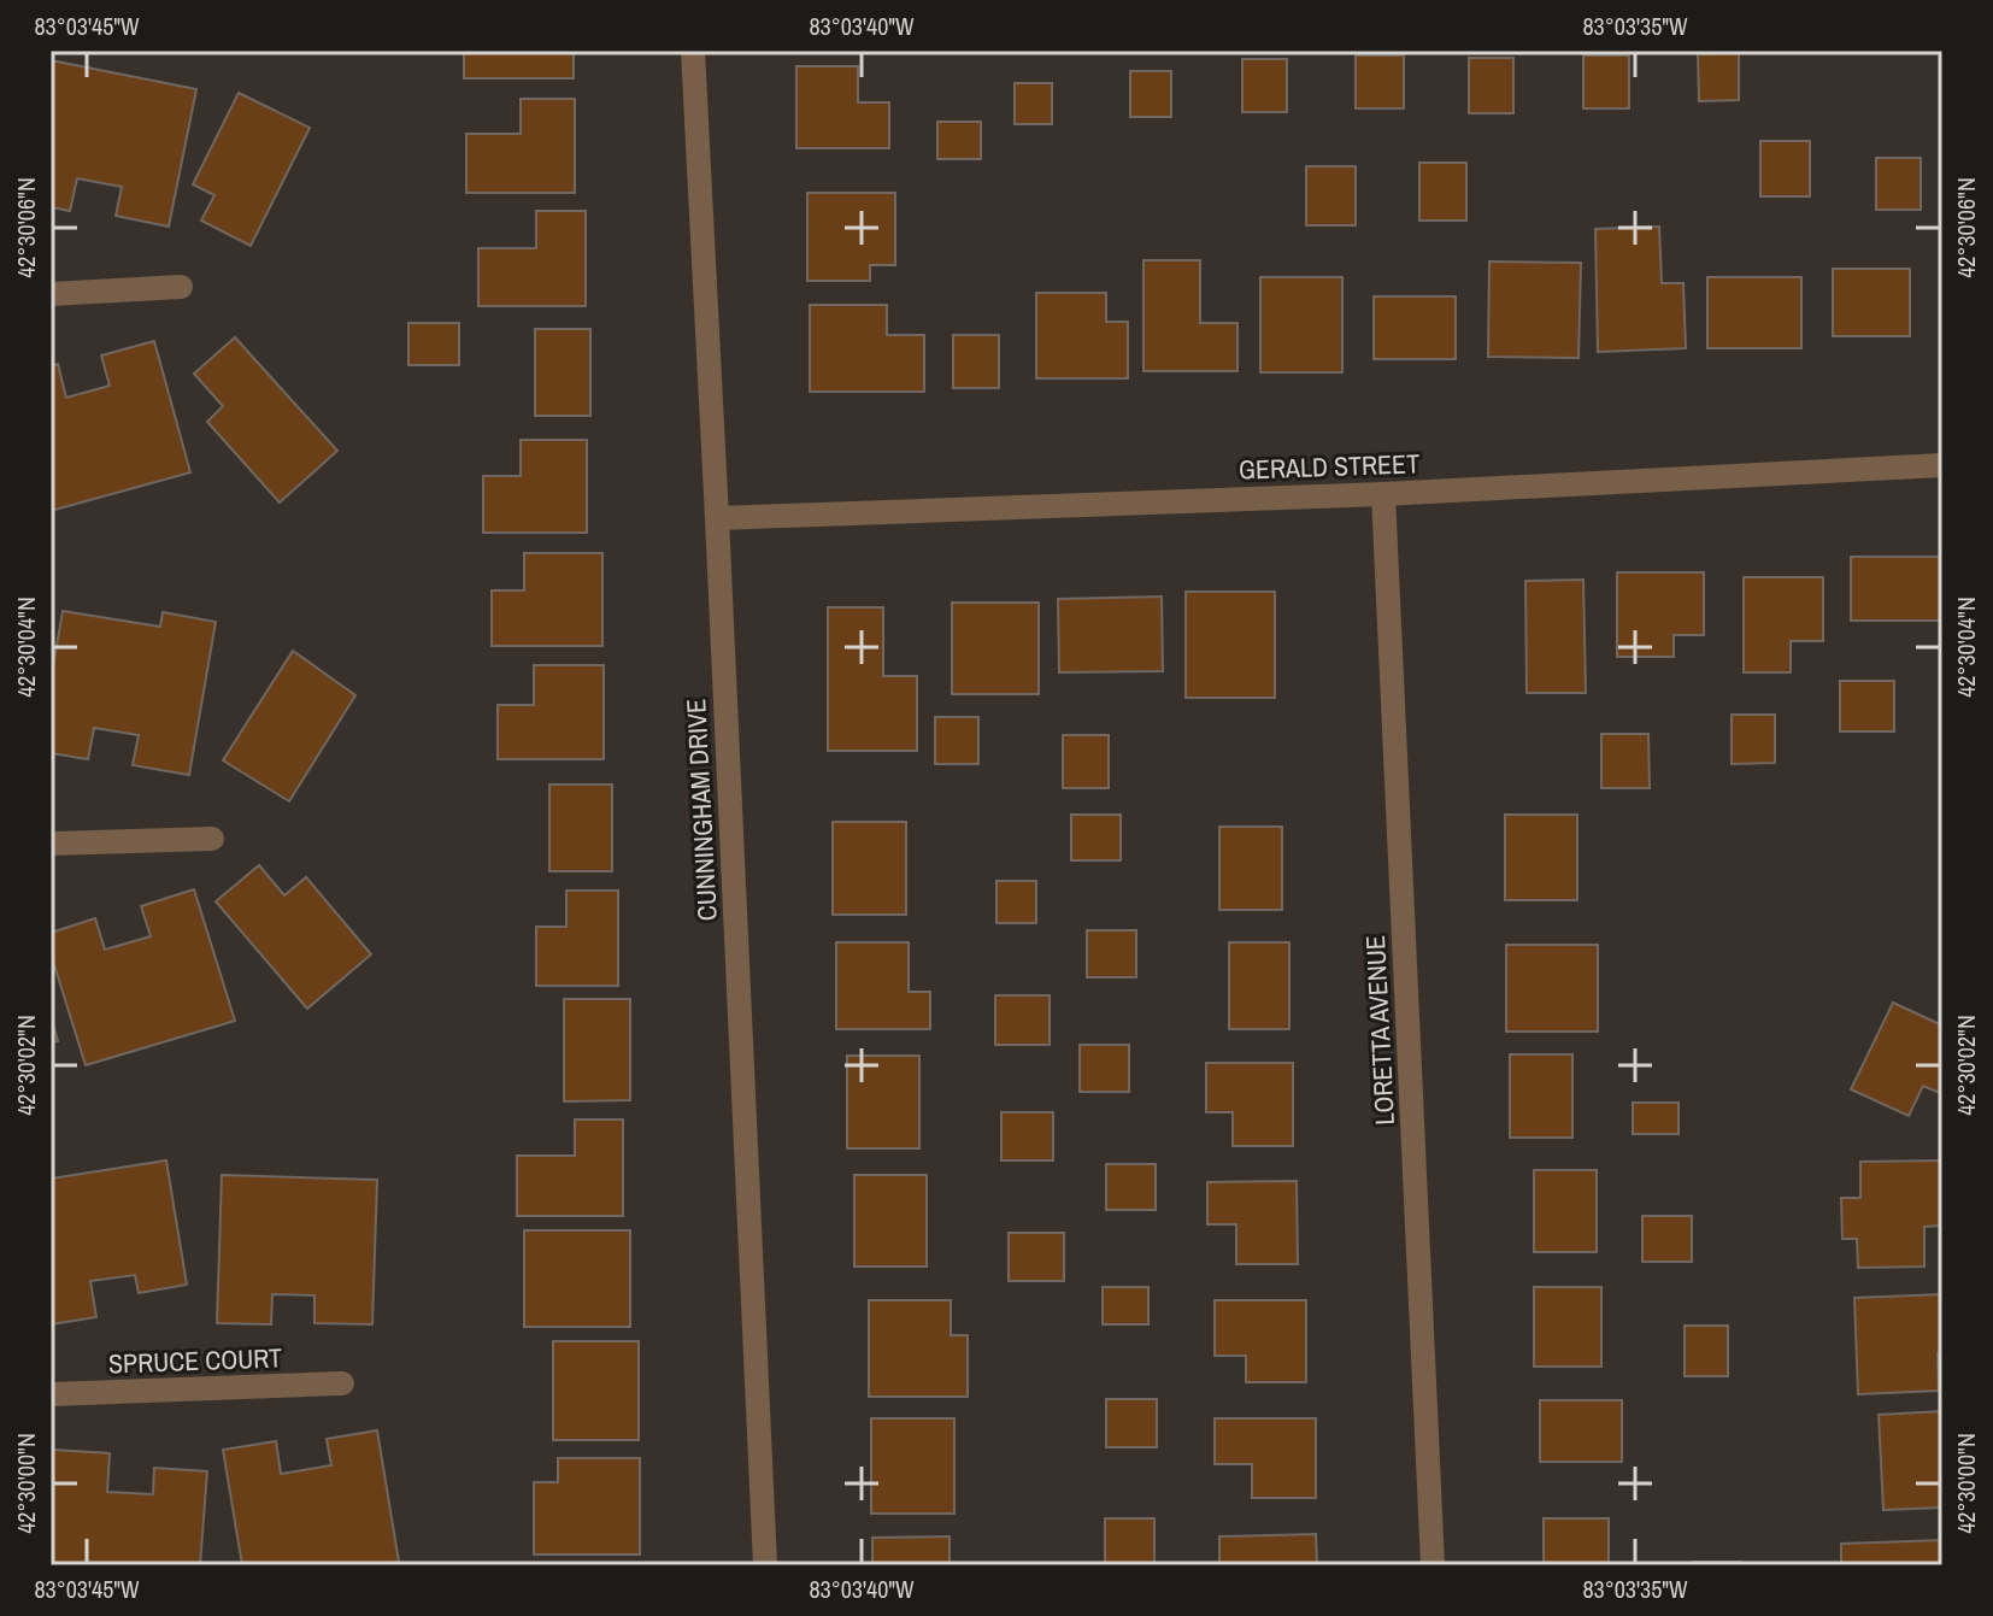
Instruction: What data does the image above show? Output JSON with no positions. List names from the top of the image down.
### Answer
{
  "streets": {
    "street": [
      "GERALD STREET",
      "CUNNINGHAM DRIVE",
      "LORETTA AVENUE",
      "SPRUCE COURT"
    ]
  },
  "crossings": [
    ["GERALD STREET", "CUNNINGHAM DRIVE"],
    ["GERALD STREET", "LORETTA AVENUE"]
  ],
  "coordinates": [
    "83°03'45\"W",
    "83°03'40\"W",
    "83°03'35\"W",
    "42°30'06\"N",
    "42°30'04\"N",
    "42°30'02\"N",
    "42°30'00\"N"
  ]
}
